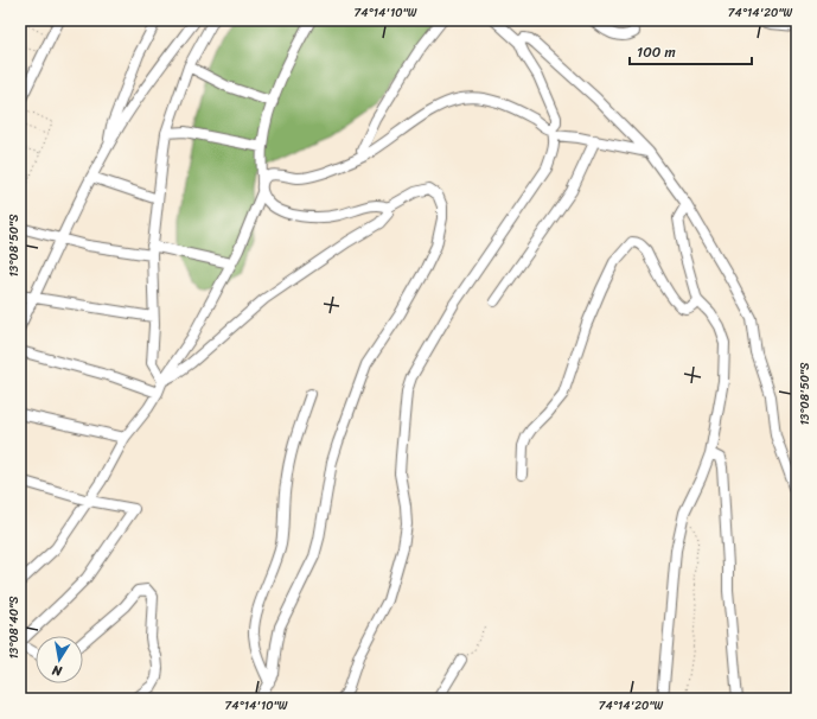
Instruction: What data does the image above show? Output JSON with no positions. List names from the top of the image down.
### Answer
{
  "scale_bar": "100 m",
  "north": "bottom",
  "coordinates": [
    "74°14'10\"W",
    "74°14'20\"W",
    "13°08'50\"S",
    "13°08'40\"S"
  ]
}
